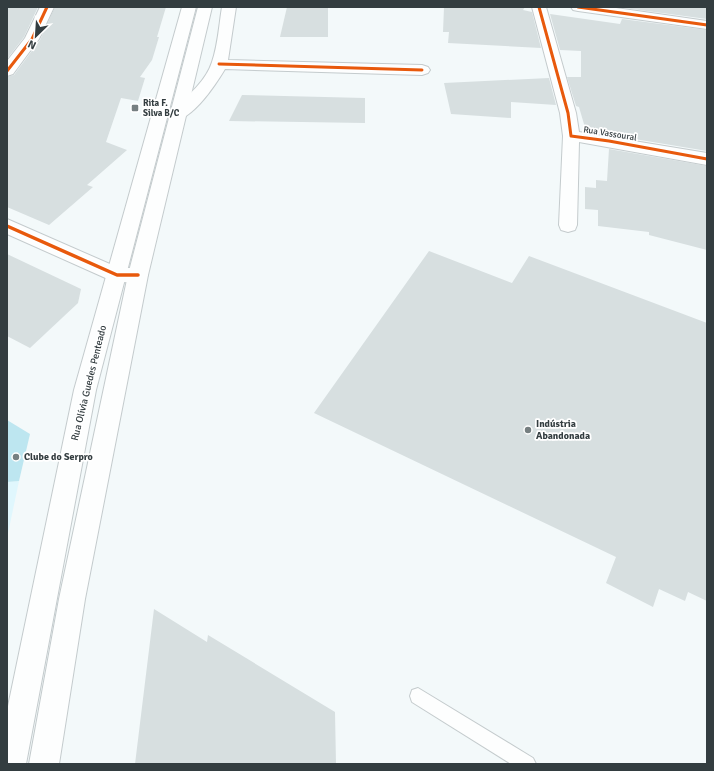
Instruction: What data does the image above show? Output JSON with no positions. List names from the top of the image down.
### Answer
{
  "streets": {
    "main road": ["Rua Vassoural", "Rua Olívia Guedes Penteado"]
  },
  "places": {
    "transit": ["Rita F. Silva B/C"],
    "other": ["Indústria Abandonada", "Clube do Serpro"]
  },
  "north": "bottom left"
}
